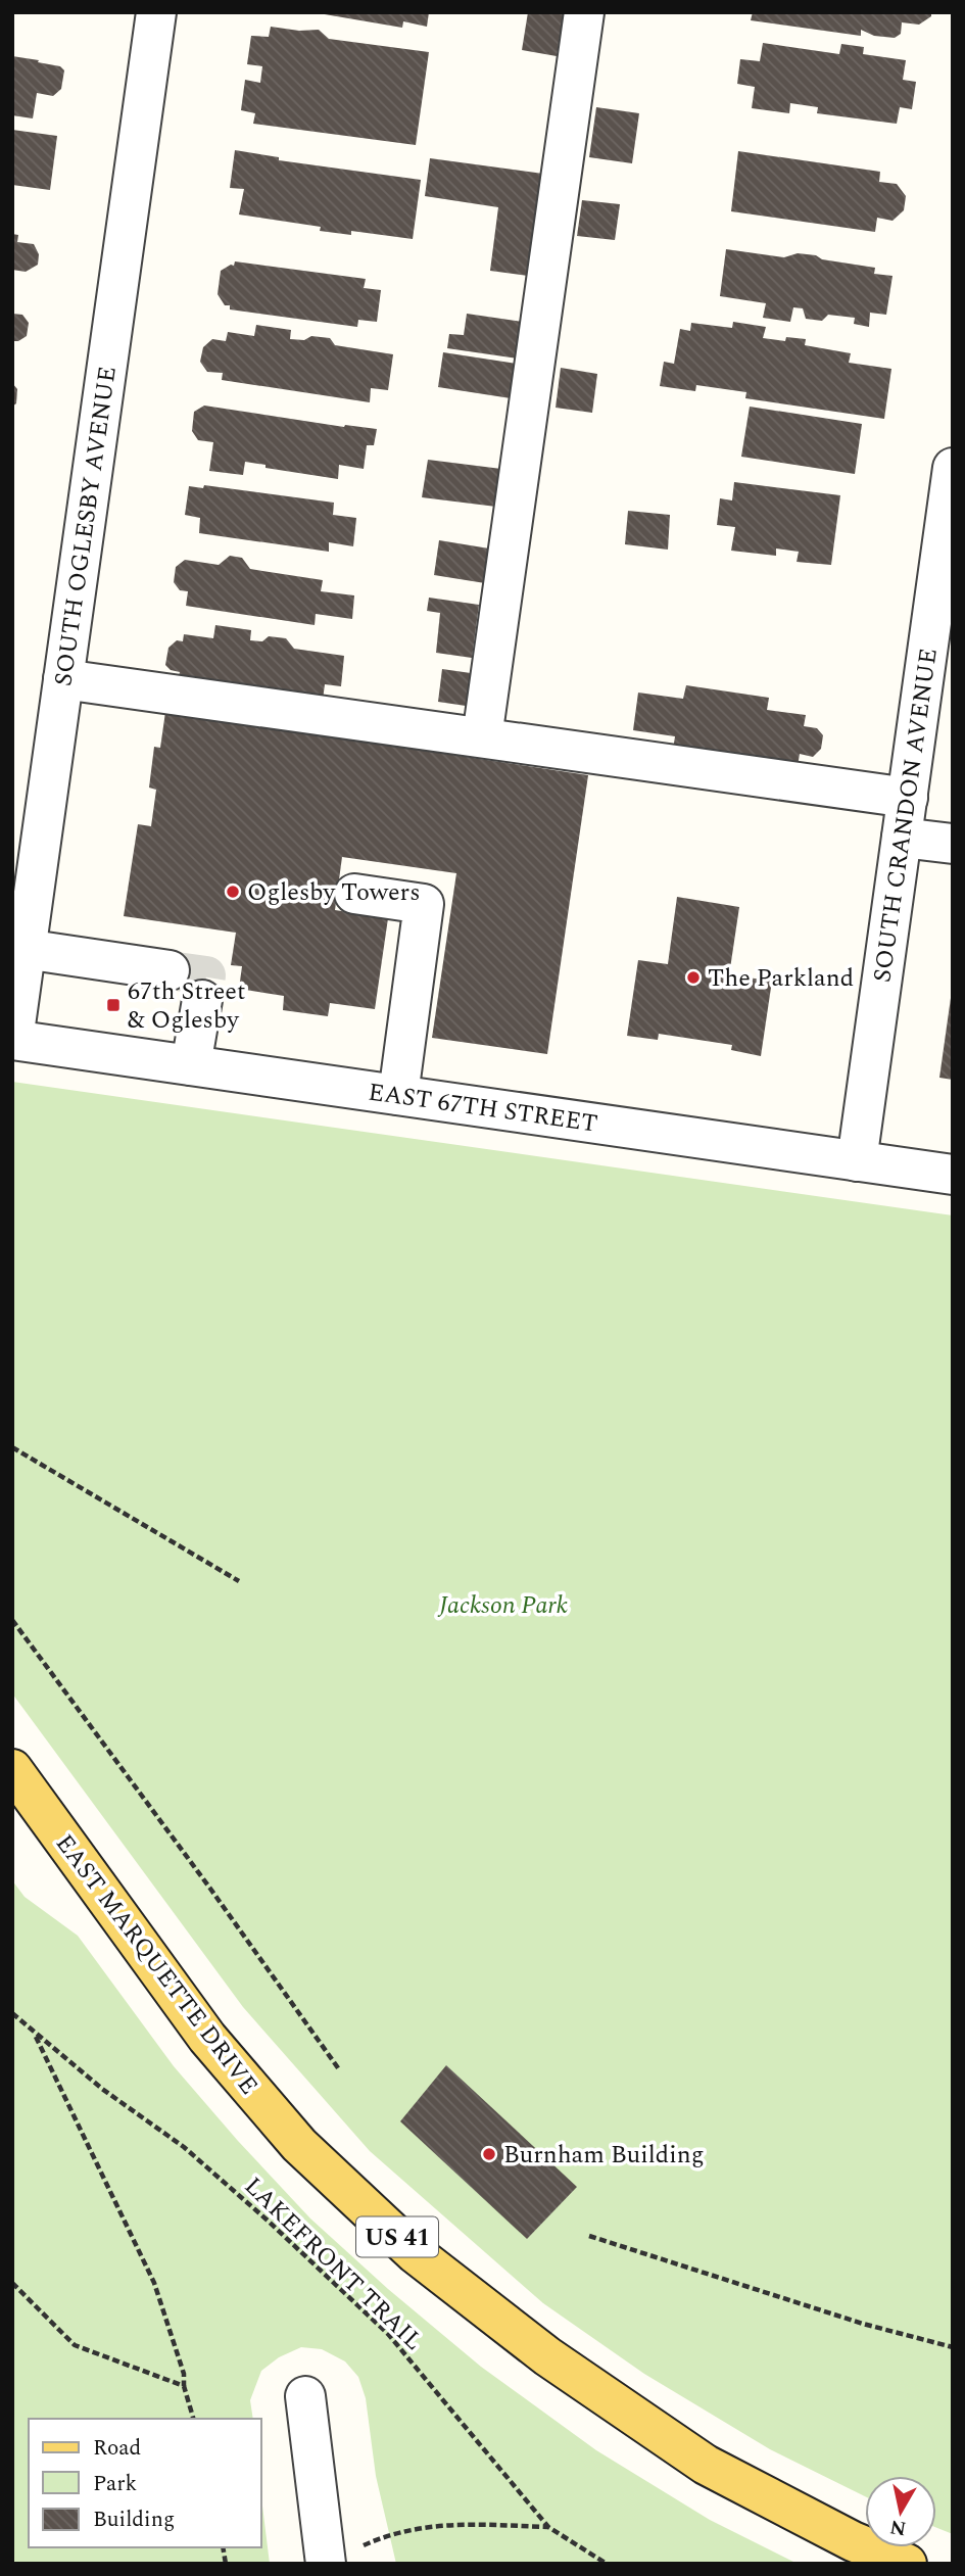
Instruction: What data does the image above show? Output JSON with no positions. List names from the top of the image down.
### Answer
{
  "streets": {
    "main road": ["EAST MARQUETTE DRIVE", "US 41"],
    "street": ["SOUTH OGLESBY AVENUE", "SOUTH CRANDON AVENUE", "EAST 67TH STREET"],
    "path": ["LAKEFRONT TRAIL"]
  },
  "crossings": [
    ["SOUTH OGLESBY AVENUE", "EAST 67TH STREET"],
    ["SOUTH CRANDON AVENUE", "EAST 67TH STREET"]
  ],
  "parks": ["Jackson Park"],
  "places": {
    "other": ["Oglesby Towers", "The Parkland", "Burnham Building"],
    "transit": ["67th Street & Oglesby"]
  },
  "legend": ["Road", "Park", "Building"],
  "north": "bottom"
}
